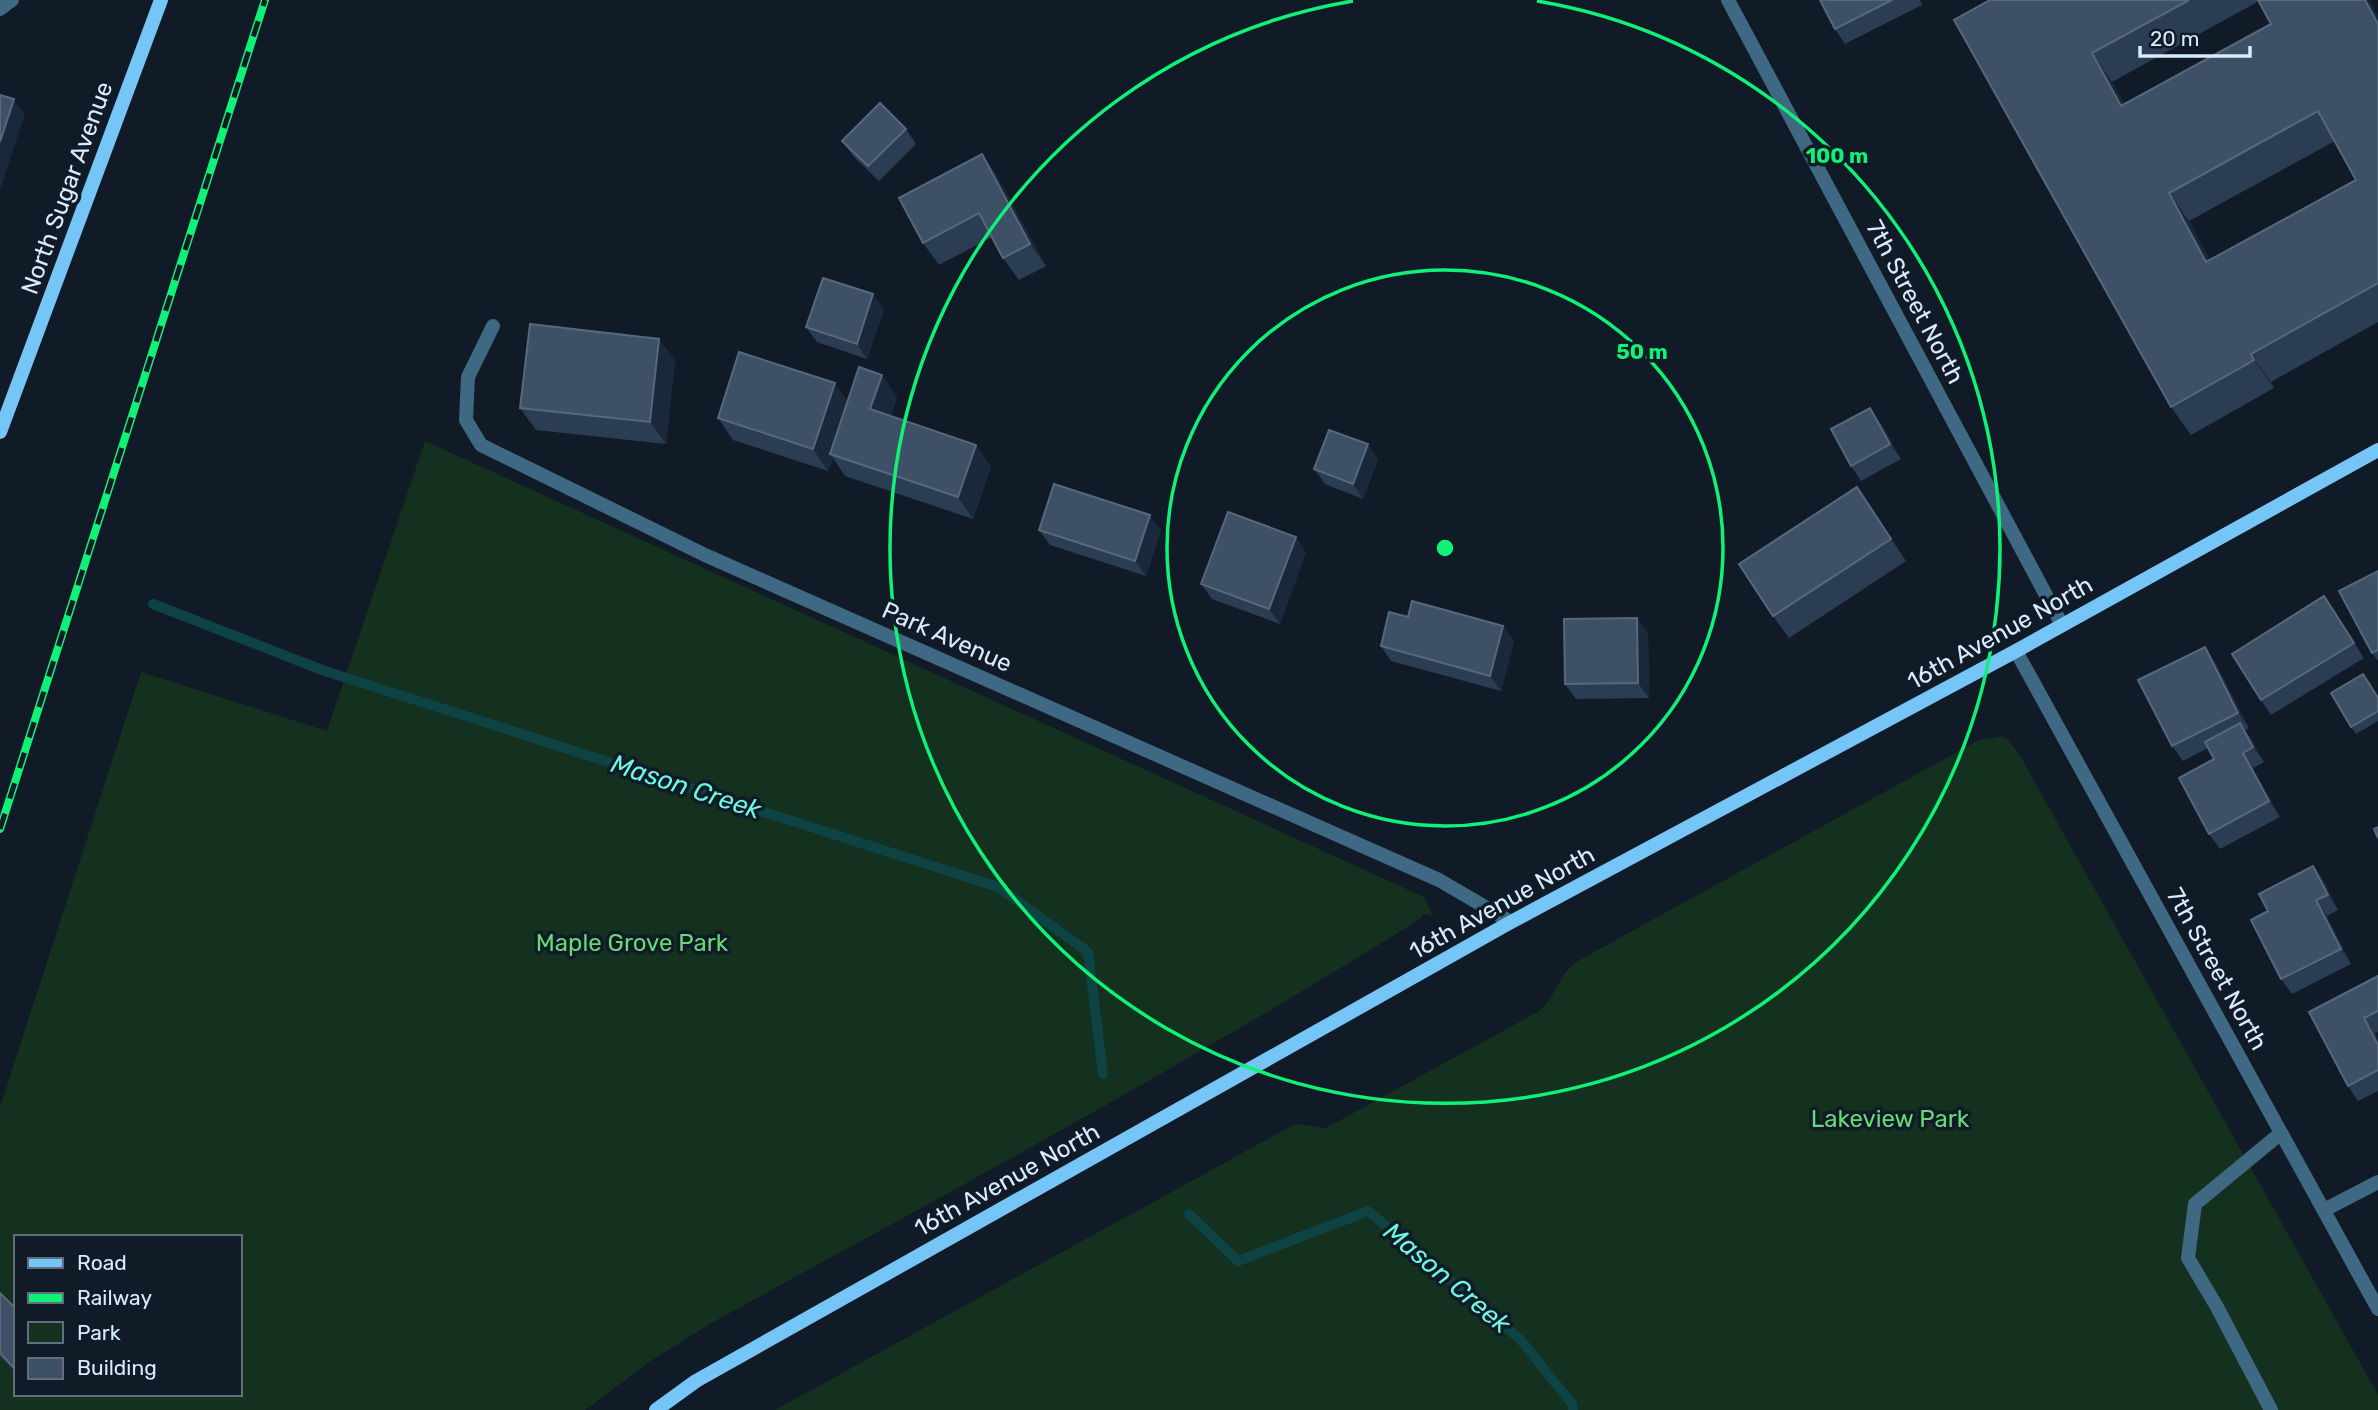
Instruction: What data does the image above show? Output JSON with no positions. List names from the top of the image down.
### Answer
{
  "streets": {
    "main road": ["North Sugar Avenue", "16th Avenue North"],
    "street": ["7th Street North", "Park Avenue"]
  },
  "crossings": [
    ["7th Street North", "16th Avenue North"],
    ["16th Avenue North", "Park Avenue"]
  ],
  "water": ["Mason Creek"],
  "parks": ["Maple Grove Park", "Lakeview Park"],
  "legend": [
    "Road",
    "Railway",
    "Park",
    "Building"
  ],
  "scale_bar": "20 m",
  "rings": ["100 m", "50 m"]
}
